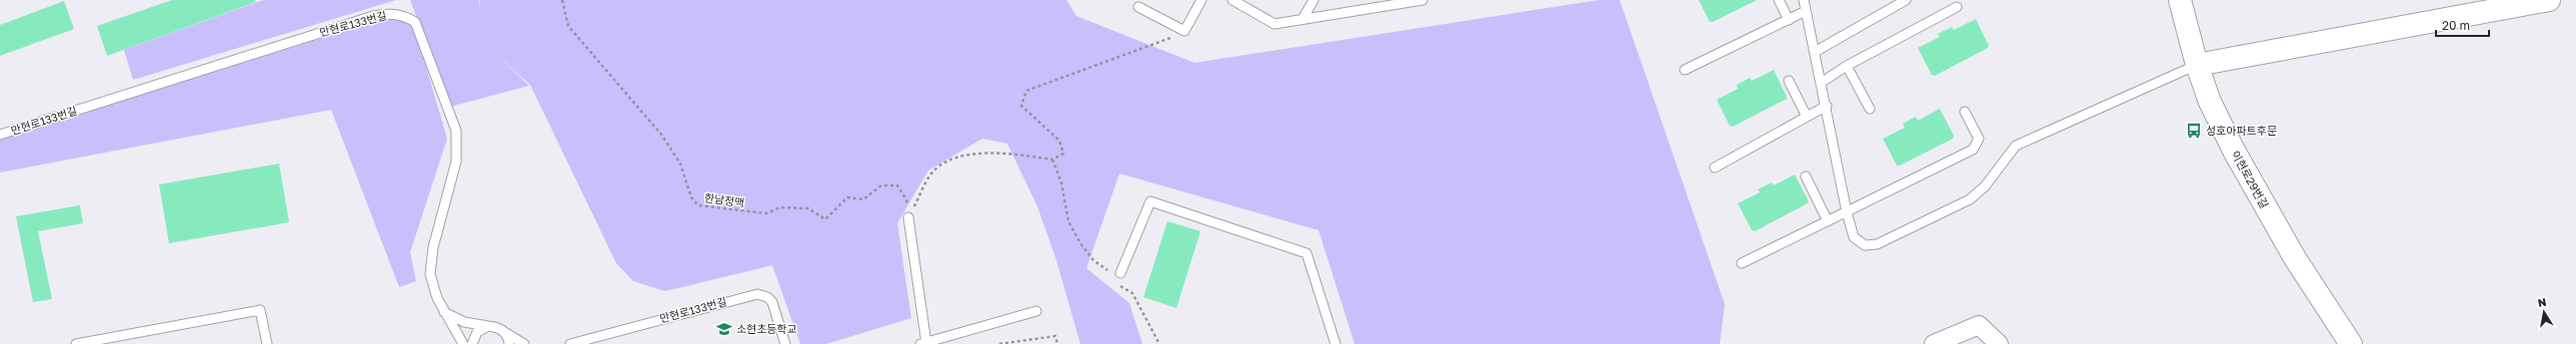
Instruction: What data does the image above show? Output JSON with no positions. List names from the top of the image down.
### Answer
{
  "streets": {
    "street": ["이현로29번길"],
    "lane": ["만현로133번길"],
    "path": ["한남정맥"]
  },
  "places": {
    "bus stop": ["성호아파트후문"],
    "school or university": ["소현초등학교"]
  },
  "scale_bar": "20 m",
  "north": "top"
}
